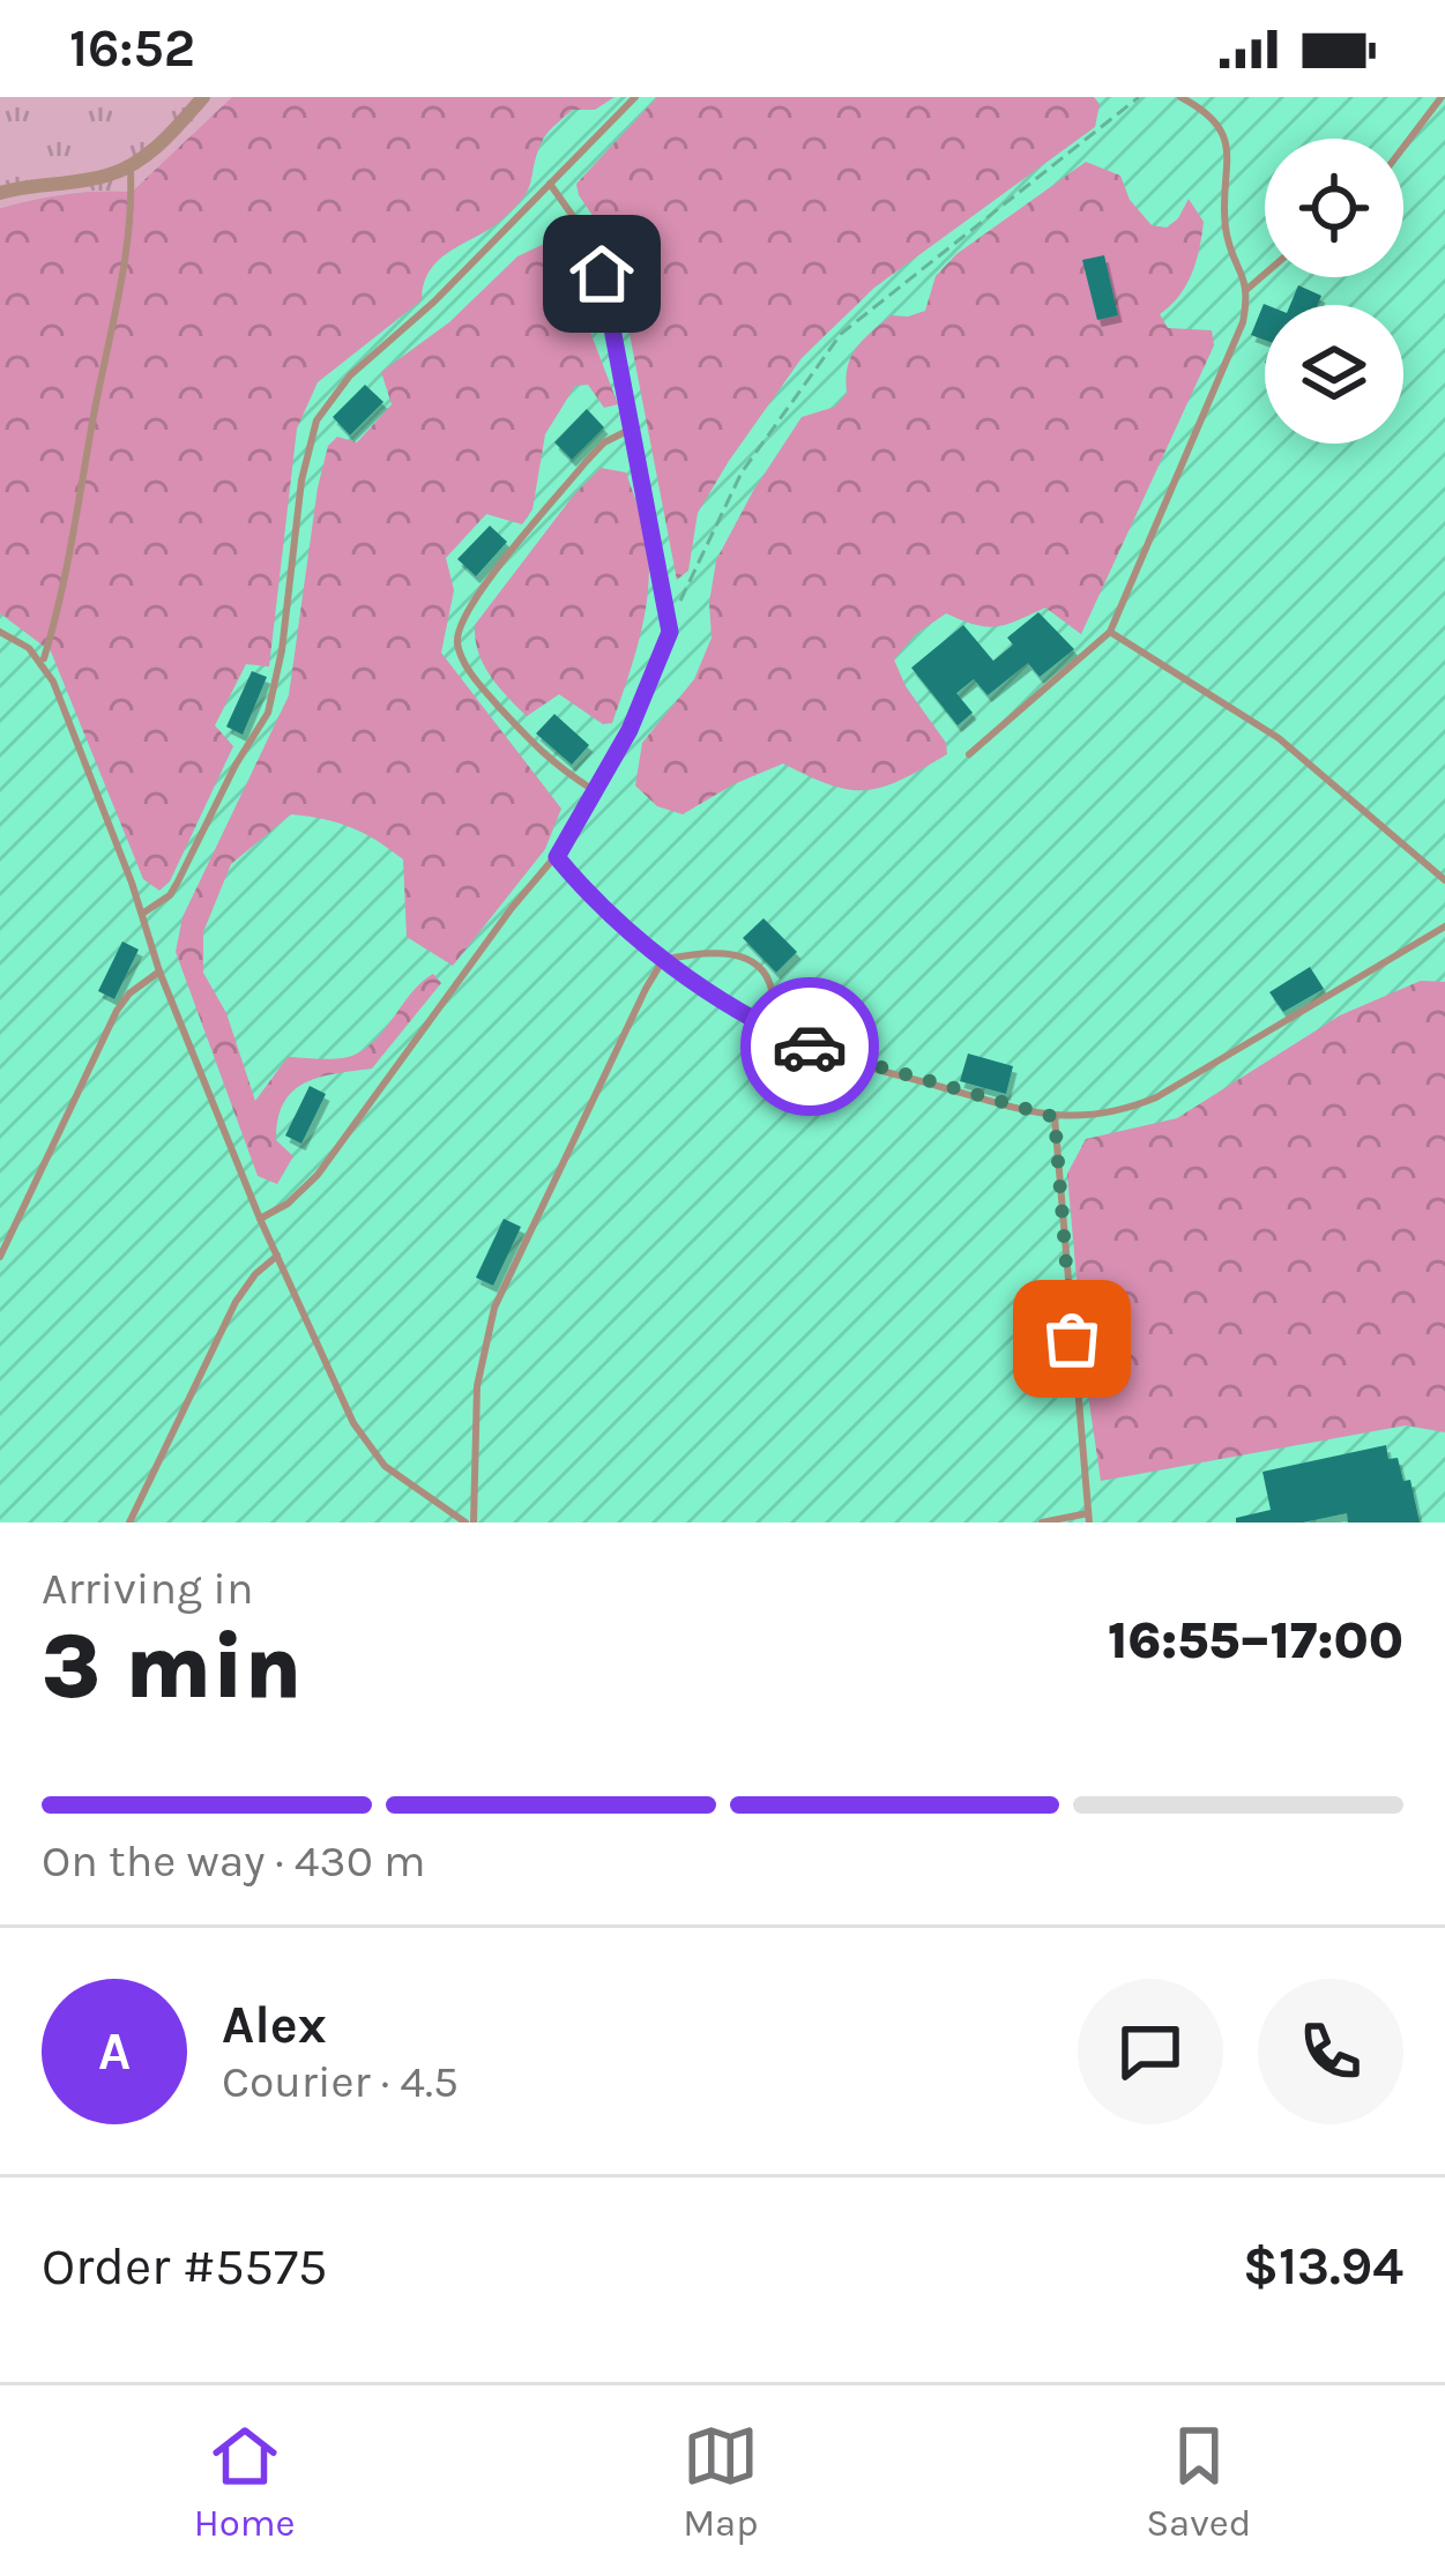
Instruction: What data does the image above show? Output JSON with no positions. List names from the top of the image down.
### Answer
{
  "page": {
    "status": "16:52",
    "heading": ["3 min", "Arriving in", "16:55–17:00"],
    "panel": [
      "Alex",
      "Courier · 4.5",
      "Order #5575",
      "$13.94"
    ],
    "bar": "On the way · 430 m",
    "round": "A",
    "tabs": ["Home", "Map", "Saved"]
  }
}
